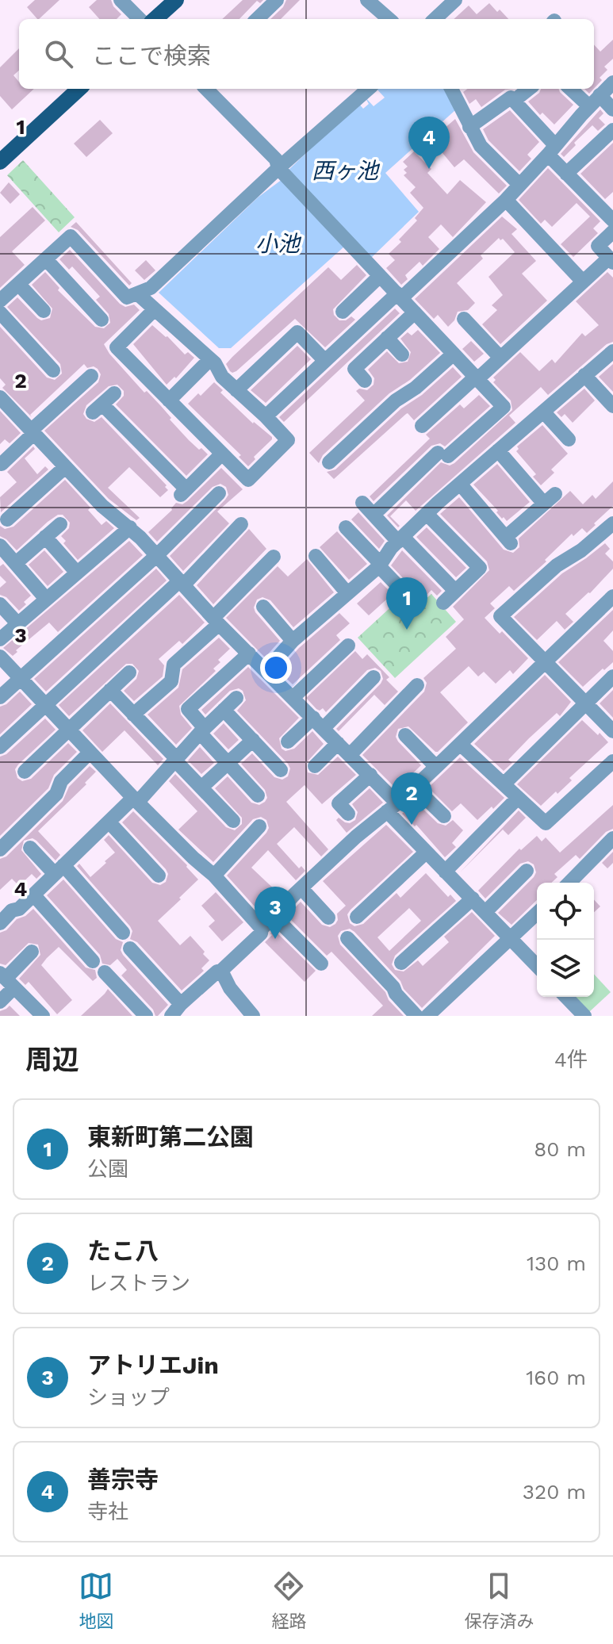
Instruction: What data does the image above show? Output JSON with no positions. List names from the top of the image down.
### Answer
{
  "water": ["西ヶ池", "小池"],
  "page": {
    "search": "ここで検索",
    "pins": [
      "4",
      "1",
      "2",
      "3"
    ],
    "heading": ["周辺", "4件"],
    "list": [
      {
        "mark": "1",
        "name": "東新町第二公園",
        "note": "公園",
        "value": "80 m"
      },
      {
        "mark": "2",
        "name": "たこ八",
        "note": "レストラン",
        "value": "130 m"
      },
      {
        "mark": "3",
        "name": "アトリエJin",
        "note": "ショップ",
        "value": "160 m"
      },
      {
        "mark": "4",
        "name": "善宗寺",
        "note": "寺社",
        "value": "320 m"
      }
    ],
    "nav": ["地図", "経路", "保存済み"]
  },
  "grid": {
    "rows": [
      "1",
      "2",
      "3",
      "4"
    ]
  }
}
